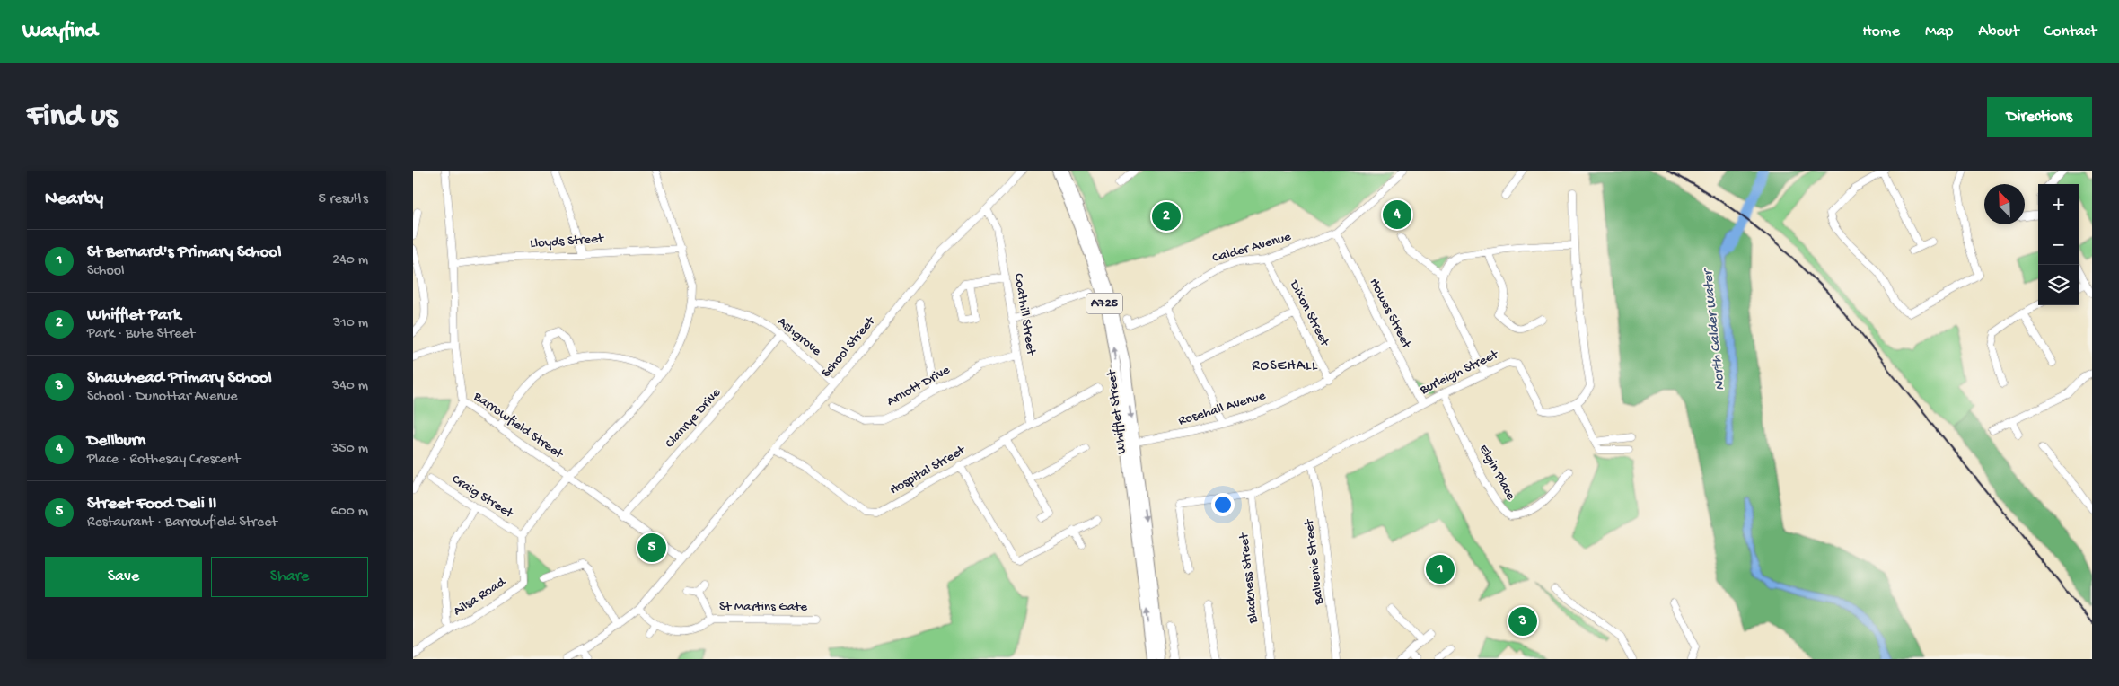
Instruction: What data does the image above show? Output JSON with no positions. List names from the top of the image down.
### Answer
{
  "streets": {
    "main road": ["A725", "Whifflet Street"],
    "street": [
      "Lloyds Street",
      "Calder Avenue",
      "Dixon Street",
      "Howes Street",
      "Coathill Street",
      "Ashgrove",
      "School Street",
      "Burleigh Street",
      "Arnott Drive",
      "Rosehall Avenue",
      "Clanrye Drive",
      "Barrowfield Street",
      "Hospital Street",
      "Elgin Place",
      "Craig Street",
      "Balvenie Street",
      "Blackness Street",
      "Ailsa Road",
      "St Martins Gate"
    ]
  },
  "crossings": [
    ["Lloyds Street", "Barrowfield Street"],
    ["Calder Avenue", "Dixon Street"],
    ["Calder Avenue", "Howes Street"],
    ["Dixon Street", "Rosehall Avenue"],
    ["Howes Street", "Burleigh Street"],
    ["Howes Street", "Rosehall Avenue"],
    ["Coathill Street", "School Street"],
    ["Coathill Street", "Arnott Drive"],
    ["Coathill Street", "Hospital Street"],
    ["Ashgrove", "School Street"],
    ["Ashgrove", "Clanrye Drive"],
    ["School Street", "Barrowfield Street"],
    ["School Street", "Hospital Street"],
    ["School Street", "St Martins Gate"],
    ["Burleigh Street", "Elgin Place"],
    ["Burleigh Street", "Balvenie Street"],
    ["Burleigh Street", "Blackness Street"],
    ["Rosehall Avenue", "Whifflet Street"],
    ["Clanrye Drive", "Barrowfield Street"],
    ["Craig Street", "Ailsa Road"]
  ],
  "districts": ["ROSEHALL"],
  "water": ["North Calder Water"],
  "north": "top left",
  "page": {
    "header": "Wayfind",
    "nav": [
      "Home",
      "Map",
      "About",
      "Contact"
    ],
    "buttons": [
      "Directions",
      ["Save", "Share"]
    ],
    "title": "Find us",
    "heading": ["Nearby", "5 results"],
    "map_buttons": ["+", "−"],
    "pins": [
      "4",
      "2",
      "5",
      "1",
      "3"
    ],
    "list": [
      {
        "mark": "1",
        "name": "St Bernard's Primary School",
        "note": "School",
        "value": "240 m"
      },
      {
        "mark": "2",
        "name": "Whifflet Park",
        "note": "Park · Bute Street",
        "value": "310 m"
      },
      {
        "mark": "3",
        "name": "Shawhead Primary School",
        "note": "School · Dunottar Avenue",
        "value": "340 m"
      },
      {
        "mark": "4",
        "name": "Dellburn",
        "note": "Place · Rothesay Crescent",
        "value": "350 m"
      },
      {
        "mark": "5",
        "name": "Street Food Deli II",
        "note": "Restaurant · Barrowfield Street",
        "value": "600 m"
      }
    ]
  }
}
